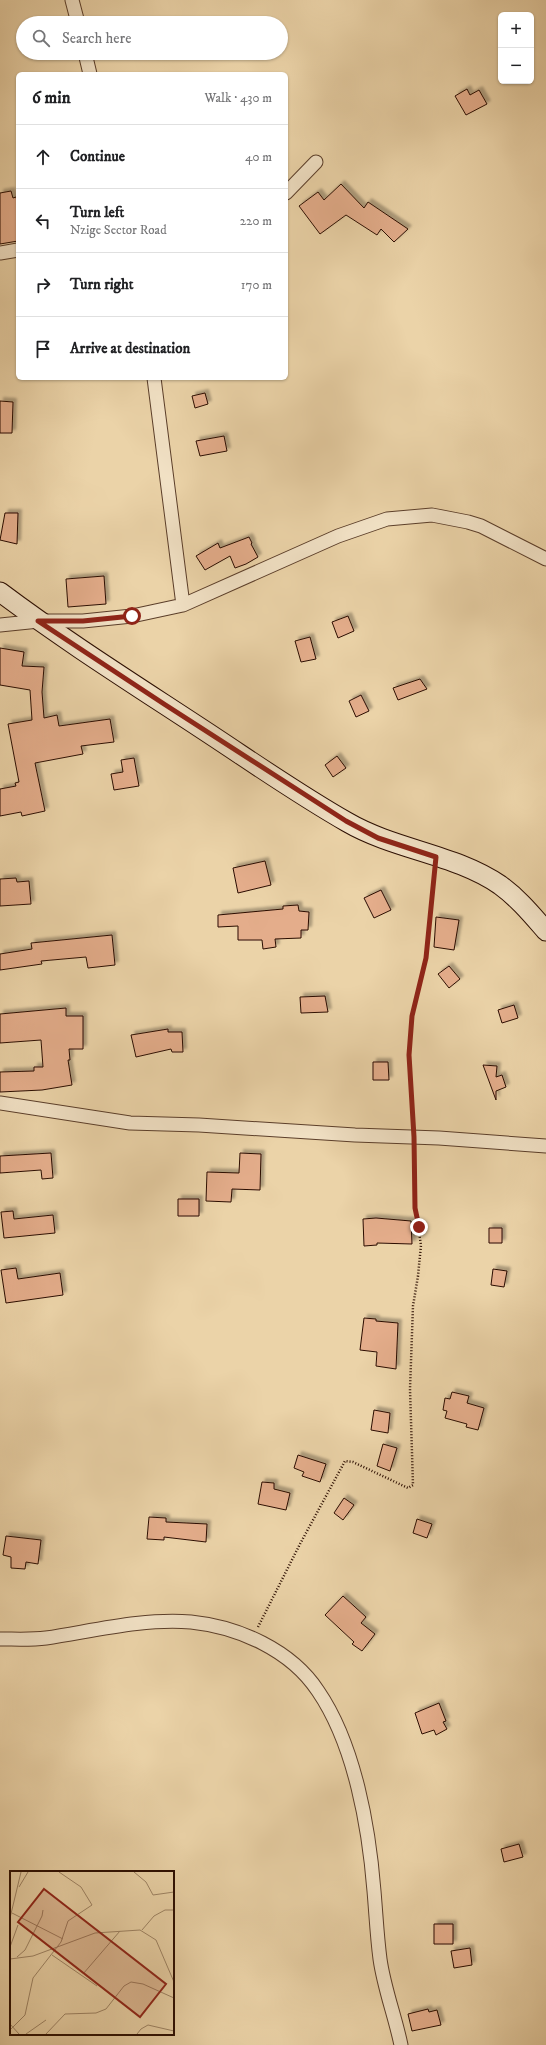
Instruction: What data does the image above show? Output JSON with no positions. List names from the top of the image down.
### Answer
{
  "page": {
    "map_buttons": ["+", "−"],
    "search": "Search here",
    "heading": ["6 min", "Walk · 430 m"],
    "list": [
      ["Continue", "40 m"],
      ["Turn left", "Nzige Sector Road", "220 m"],
      ["Turn right", "170 m"],
      "Arrive at destination"
    ]
  }
}
